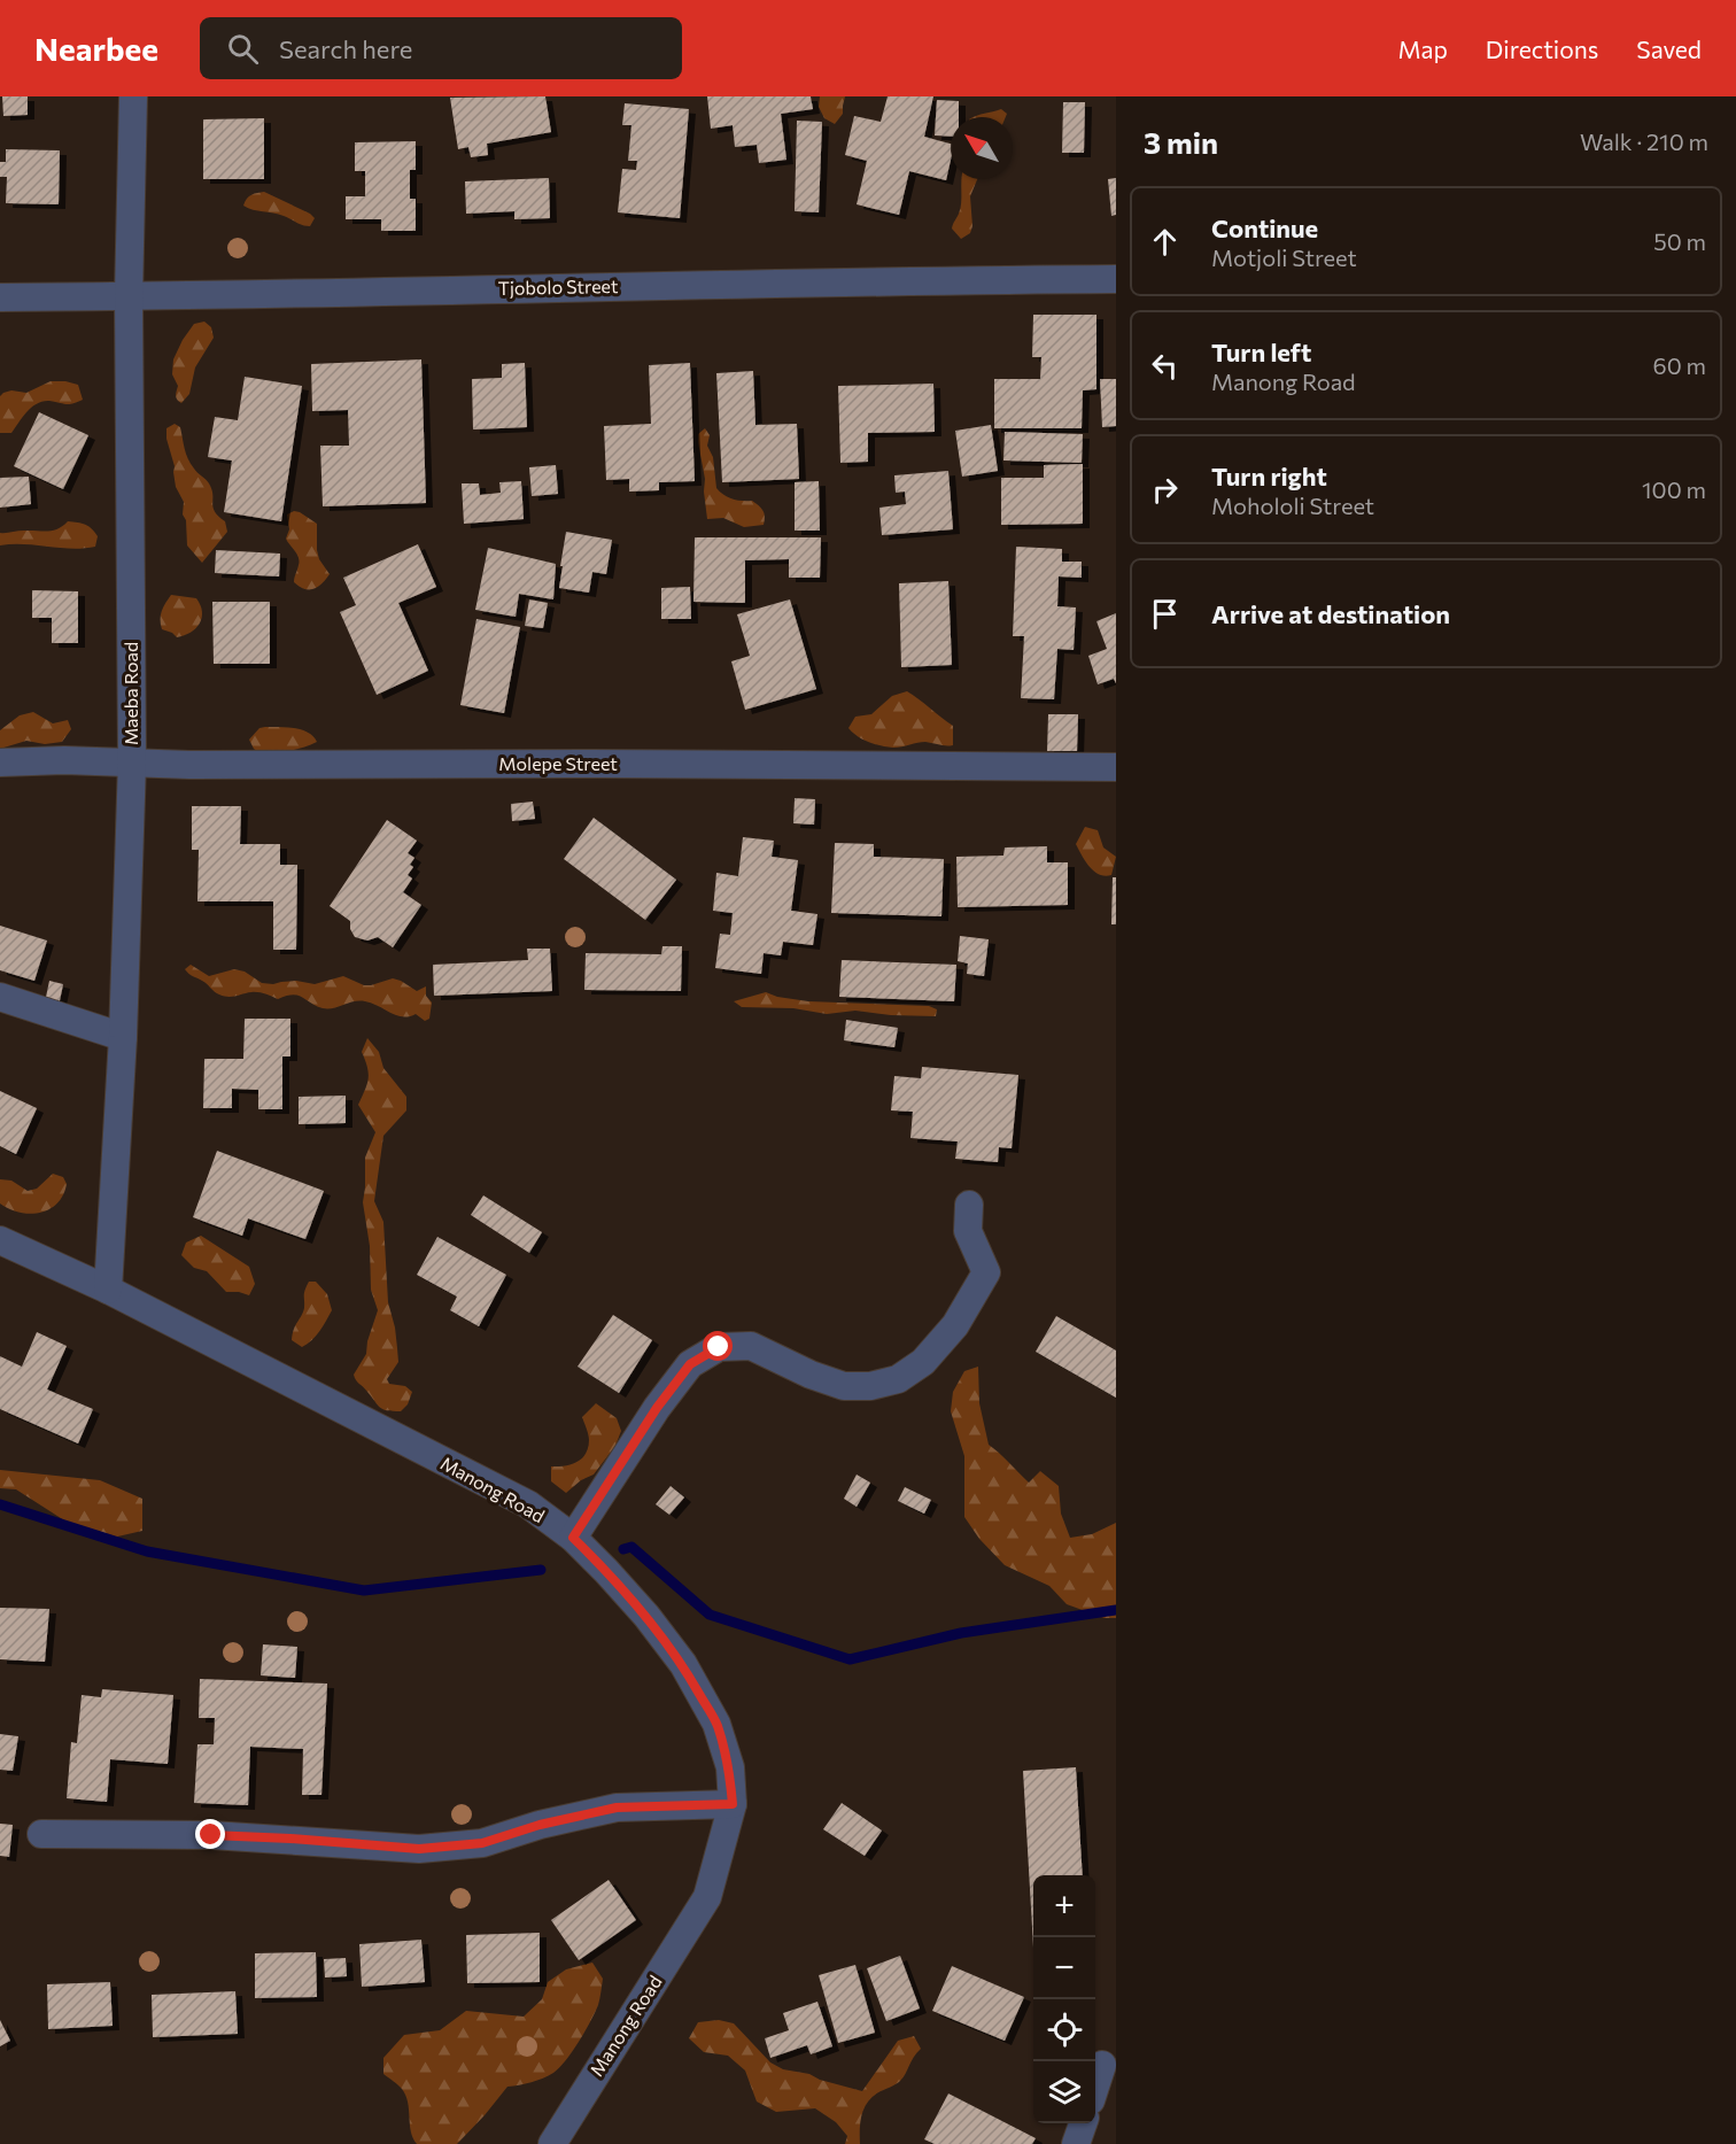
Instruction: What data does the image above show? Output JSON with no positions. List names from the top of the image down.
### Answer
{
  "streets": {
    "street": [
      "Tjobolo Street",
      "Maeba Road",
      "Molepe Street",
      "Manong Road"
    ]
  },
  "crossings": [
    ["Tjobolo Street", "Maeba Road"],
    ["Maeba Road", "Molepe Street"],
    ["Maeba Road", "Manong Road"]
  ],
  "north": "top left",
  "page": {
    "header": "Nearbee",
    "search": "Search here",
    "nav": ["Map", "Directions", "Saved"],
    "heading": ["3 min", "Walk · 210 m"],
    "list": [
      ["Continue", "Motjoli Street", "50 m"],
      ["Turn left", "Manong Road", "60 m"],
      ["Turn right", "Mohololi Street", "100 m"],
      "Arrive at destination"
    ],
    "map_buttons": ["+", "−"]
  }
}
